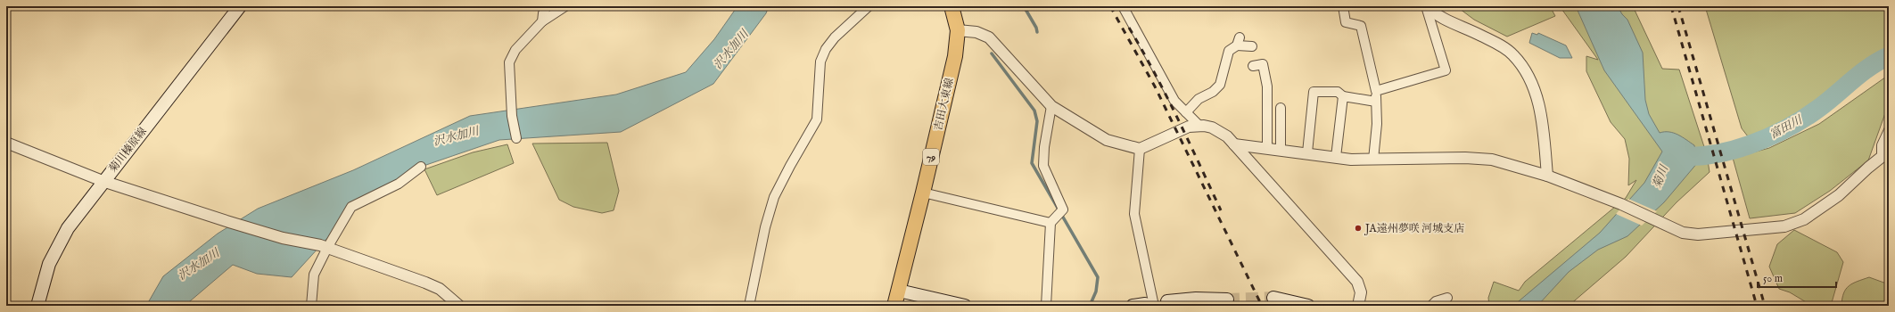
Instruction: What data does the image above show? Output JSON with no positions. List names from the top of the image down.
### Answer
{
  "streets": {
    "main road": ["吉田大東線", "菊川榛原線", "79"]
  },
  "water": ["沢水加川", "富田川", "菊川"],
  "places": ["JA遠州夢咲 河城支店"],
  "scale_bar": "50 m"
}
